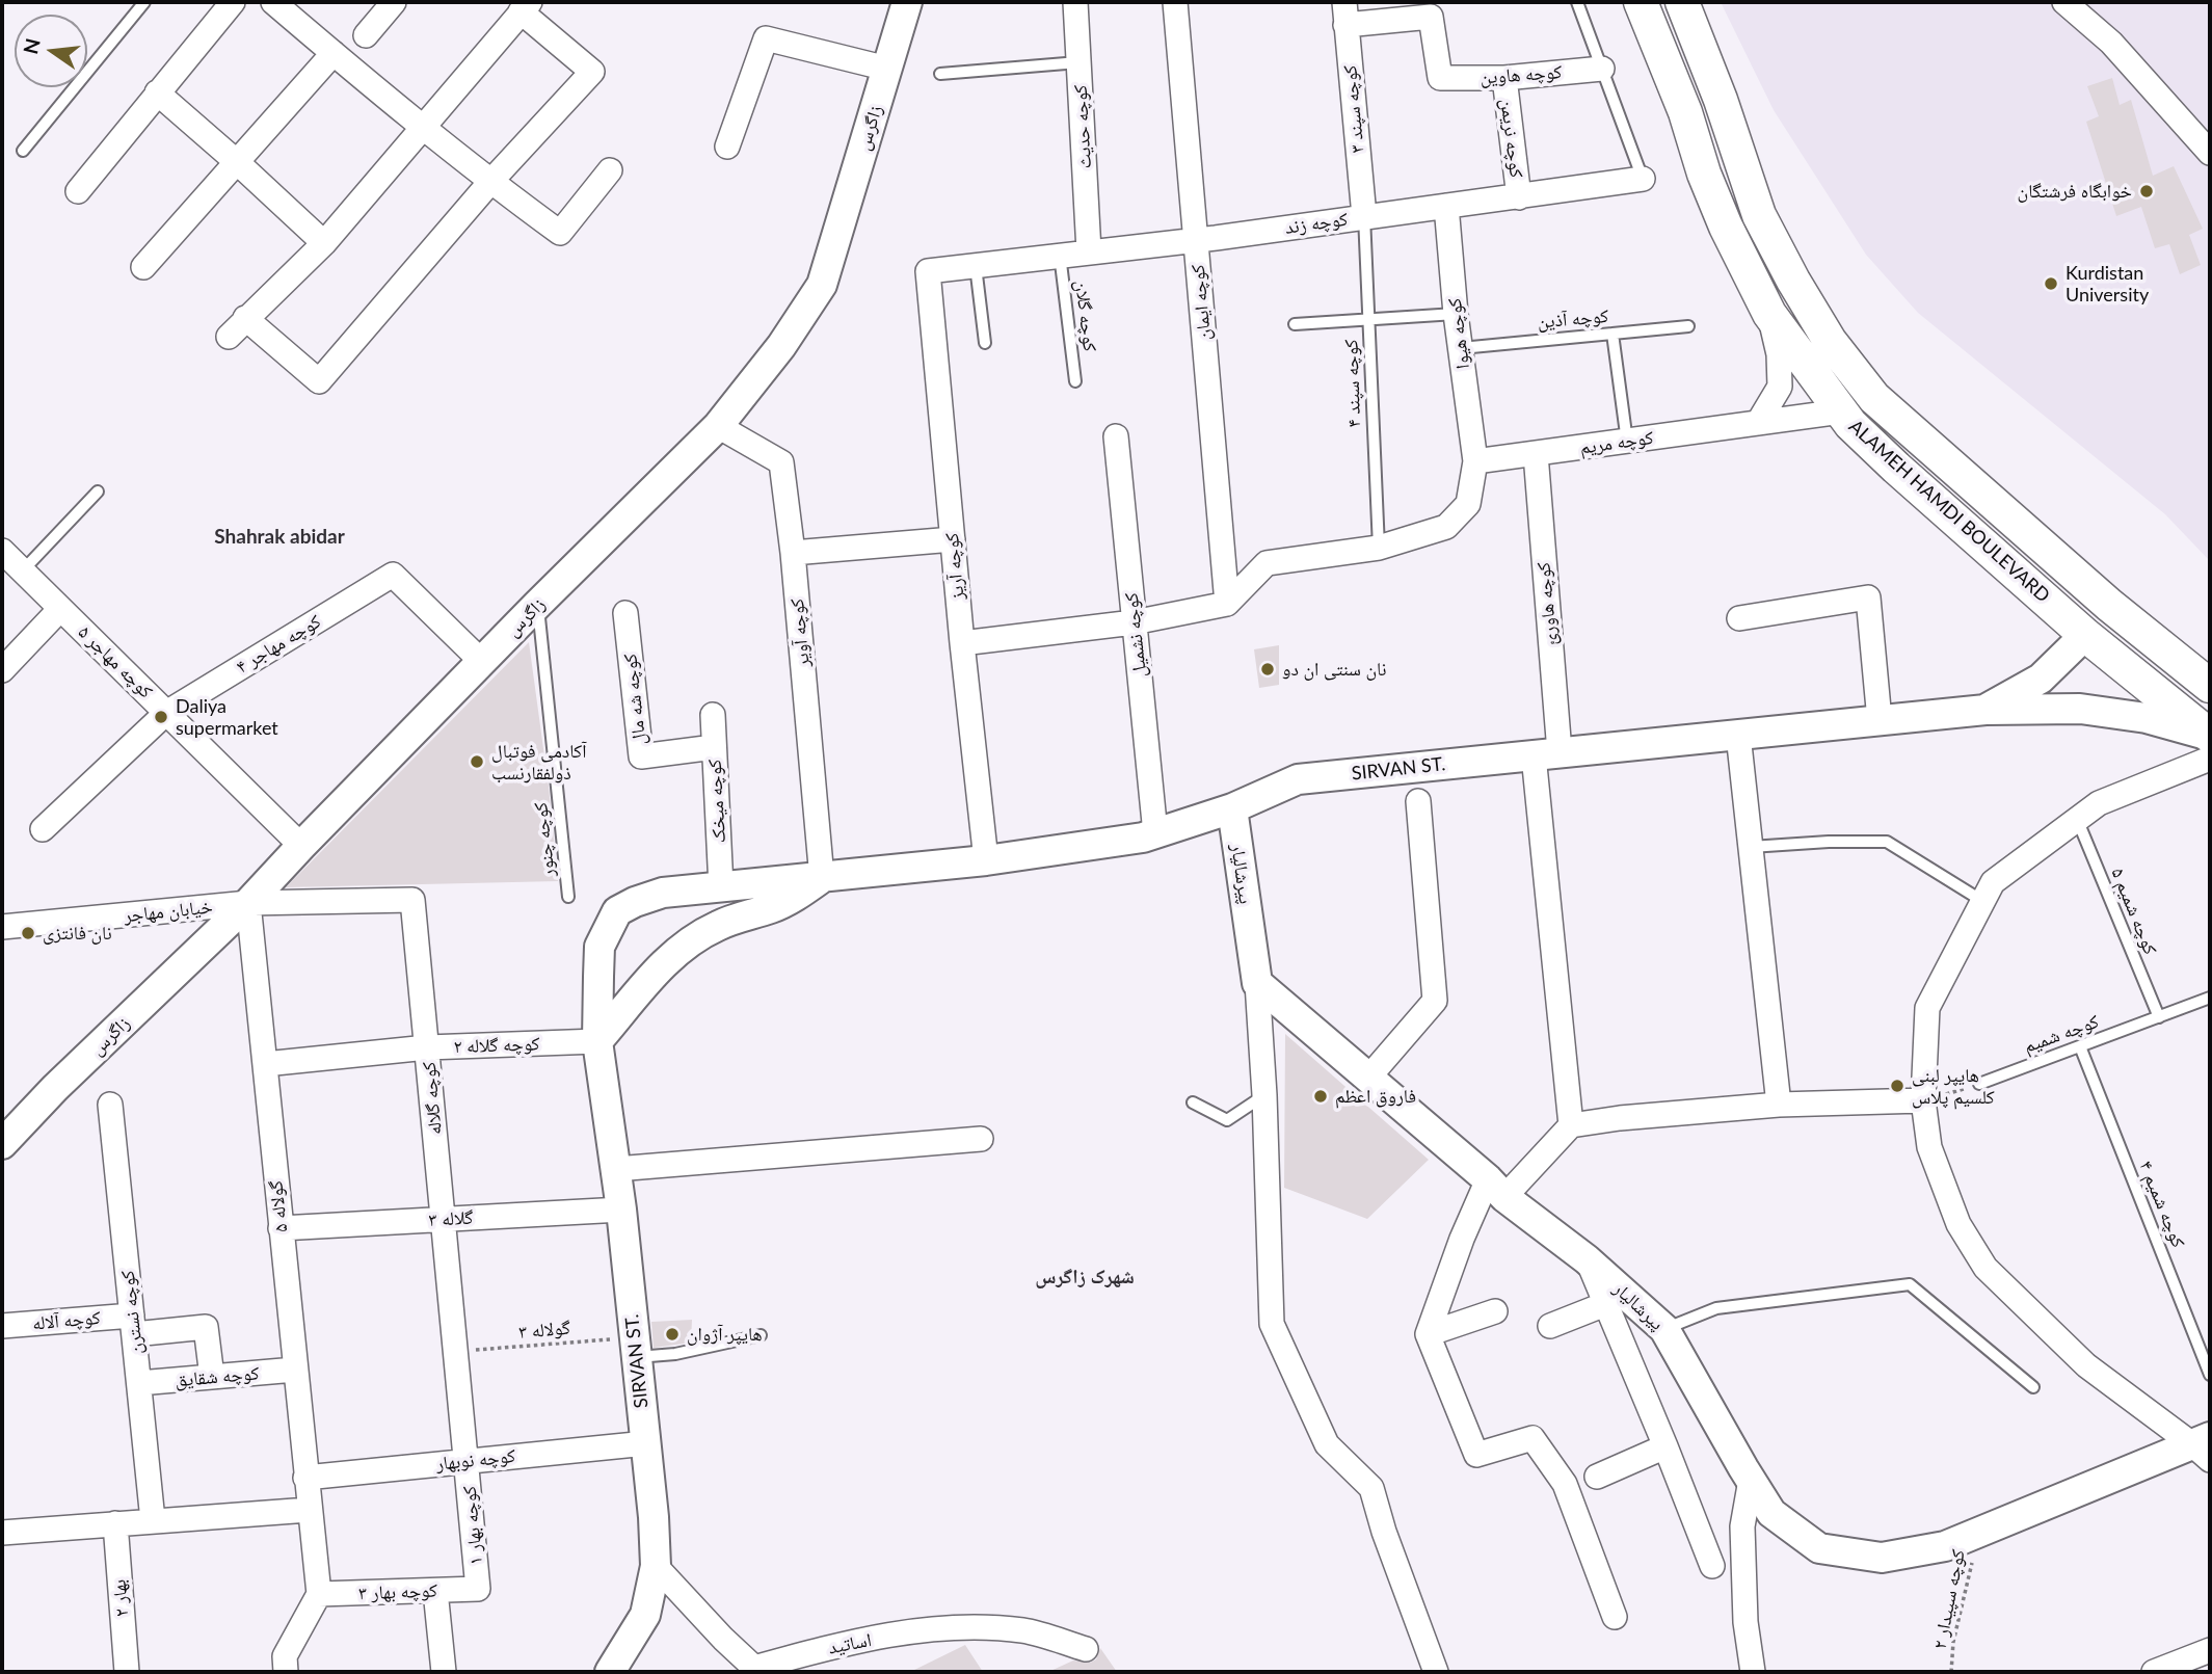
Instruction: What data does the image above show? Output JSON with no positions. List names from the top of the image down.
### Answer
{
  "streets": {
    "main road": ["ALAMEH HAMDI BOULEVARD"],
    "street": [
      "کوچه هاوین",
      "کوچه سپند ۳",
      "کوچه حدیث",
      "زاگرس",
      "کوچه نریمن",
      "کوچه زند",
      "کوچه ایمان",
      "کوچه هیوا",
      "کوچه مریم",
      "کوچه آریز",
      "کوچه هاورئ",
      "کوچه آویر",
      "کوچه نشمیل",
      "کوچه مهاجر ۴",
      "کوچه مهاجر ۵",
      "کوچه شه مال",
      "SIRVAN ST.",
      "کوچه میخک",
      "پیرشالیار",
      "خیابان مهاجر",
      "کوچه گلاله ۲",
      "کوچه گلاله",
      "گولاله ۵",
      "گلاله ۳",
      "کوچه نسترن",
      "کوچه آلاله",
      "کوچه شقایق",
      "کوچه نوبهار",
      "کوچه بهار ۱",
      "کوچه بهار ۳",
      "بهار ۲",
      "اساتید"
    ],
    "lane": [
      "کوچه گلان",
      "کوچه آذین",
      "کوچه سپند ۴",
      "کوچه چنور",
      "کوچه شمیم ۵",
      "کوچه شمیم",
      "کوچه شمیم ۴"
    ],
    "path": ["گولاله ۳", "کوچه سپیدار ۲"]
  },
  "crossings": [
    ["کوچه هاوین", "کوچه سپند ۳"],
    ["کوچه هاوین", "کوچه نریمن"],
    ["کوچه سپند ۳", "کوچه زند"],
    ["کوچه سپند ۳", "کوچه سپند ۴"],
    ["کوچه حدیث", "کوچه زند"],
    ["زاگرس", "کوچه آویر"],
    ["زاگرس", "کوچه مهاجر ۴"],
    ["زاگرس", "کوچه مهاجر ۵"],
    ["زاگرس", "کوچه چنور"],
    ["زاگرس", "خیابان مهاجر"],
    ["زاگرس", "کوچه گلاله"],
    ["زاگرس", "گولاله ۵"],
    ["کوچه نریمن", "کوچه زند"],
    ["کوچه زند", "کوچه ایمان"],
    ["کوچه زند", "کوچه گلان"],
    ["کوچه زند", "کوچه هیوا"],
    ["کوچه زند", "کوچه سپند ۴"],
    ["کوچه زند", "کوچه آریز"],
    ["کوچه ایمان", "کوچه هیوا"],
    ["کوچه آذین", "کوچه هیوا"],
    ["کوچه هیوا", "کوچه سپند ۴"],
    ["کوچه هیوا", "کوچه مریم"],
    ["کوچه مریم", "ALAMEH HAMDI BOULEVARD"],
    ["کوچه مریم", "کوچه هاورئ"],
    ["ALAMEH HAMDI BOULEVARD", "SIRVAN ST."],
    ["کوچه آریز", "SIRVAN ST."],
    ["کوچه هاورئ", "SIRVAN ST."],
    ["کوچه آویر", "SIRVAN ST."],
    ["کوچه نشمیل", "SIRVAN ST."],
    ["کوچه مهاجر ۴", "کوچه مهاجر ۵"],
    ["کوچه شه مال", "کوچه میخک"],
    ["SIRVAN ST.", "کوچه میخک"],
    ["SIRVAN ST.", "پیرشالیار"],
    ["SIRVAN ST.", "کوچه گلاله ۲"],
    ["SIRVAN ST.", "گلاله ۳"],
    ["SIRVAN ST.", "گولاله ۳"],
    ["SIRVAN ST.", "کوچه نوبهار"],
    ["SIRVAN ST.", "اساتید"],
    ["پیرشالیار", "کوچه سپیدار ۲"],
    ["خیابان مهاجر", "کوچه گلاله"],
    ["خیابان مهاجر", "گولاله ۵"],
    ["کوچه شمیم ۵", "کوچه شمیم"],
    ["کوچه شمیم", "کوچه شمیم ۴"],
    ["کوچه گلاله ۲", "کوچه گلاله"],
    ["کوچه گلاله ۲", "گولاله ۵"],
    ["کوچه گلاله", "گولاله ۵"],
    ["کوچه گلاله", "گلاله ۳"],
    ["کوچه گلاله", "گولاله ۳"],
    ["کوچه گلاله", "کوچه نوبهار"],
    ["کوچه گلاله", "کوچه بهار ۱"],
    ["گولاله ۵", "گلاله ۳"],
    ["گولاله ۵", "کوچه شقایق"],
    ["گولاله ۵", "کوچه نوبهار"],
    ["گولاله ۵", "کوچه بهار ۳"],
    ["کوچه نسترن", "کوچه آلاله"],
    ["کوچه نسترن", "کوچه شقایق"],
    ["کوچه آلاله", "کوچه شقایق"],
    ["کوچه نوبهار", "کوچه بهار ۱"],
    ["کوچه بهار ۱", "کوچه بهار ۳"]
  ],
  "districts": ["Shahrak abidar", "شهرک زاگرس"],
  "places": [
    "خوابگاه فرشتگان",
    "Kurdistan University",
    "نان سنتی ان دو",
    "Daliya supermarket",
    "آکادمی فوتبال ذولفقارنسب",
    "نان فانتزی",
    "هایپر لبنی کلسیم پلاس",
    "فاروق اعظم",
    "هایپر آژوان"
  ],
  "north": "left"
}
